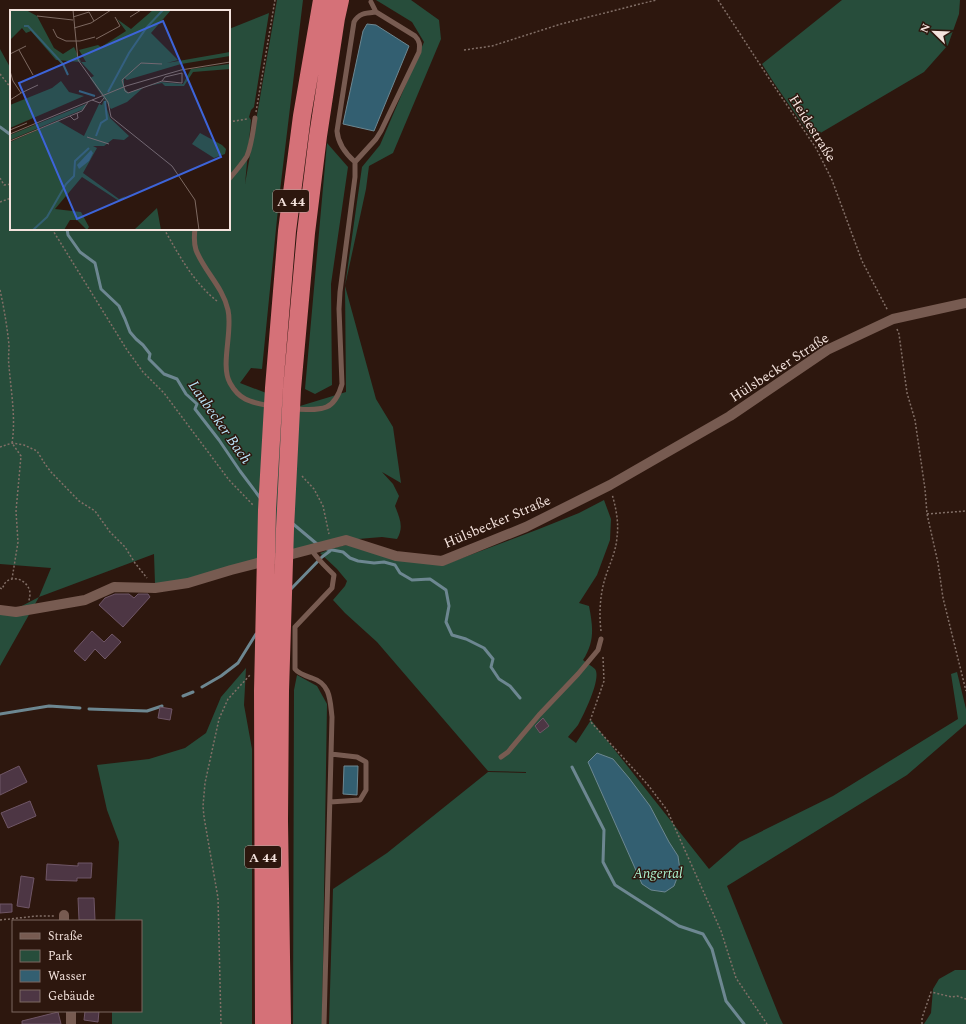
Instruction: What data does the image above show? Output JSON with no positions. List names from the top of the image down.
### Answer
{
  "streets": {
    "highway": ["A 44"],
    "street": ["Hülsbecker Straße"],
    "path": ["Heidestraße"]
  },
  "crossings": [
    ["Heidestraße", "Hülsbecker Straße"]
  ],
  "water": ["Laubecker Bach"],
  "parks": ["Angertal"],
  "legend": [
    "Straße",
    "Park",
    "Wasser",
    "Gebäude"
  ],
  "north": "top left"
}
